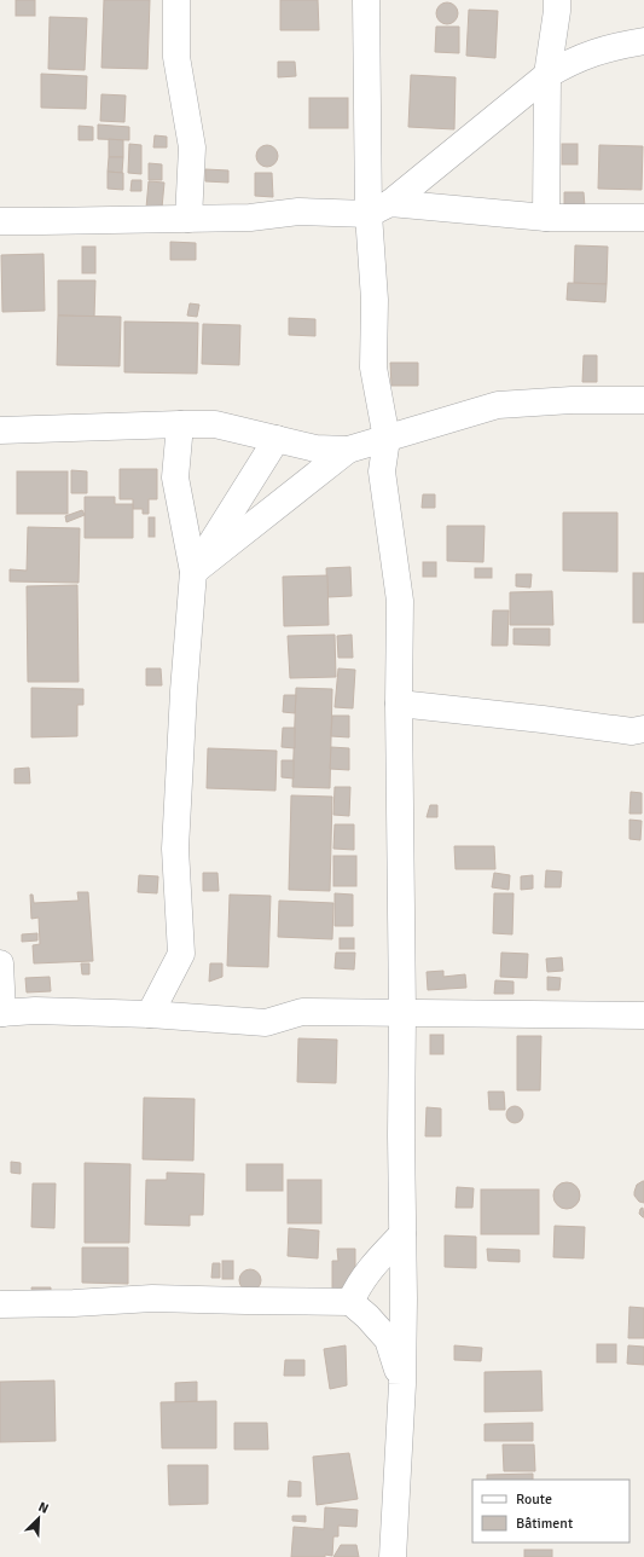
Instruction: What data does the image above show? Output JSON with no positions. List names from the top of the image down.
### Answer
{
  "legend": ["Route", "Bâtiment"],
  "north": "top right"
}
